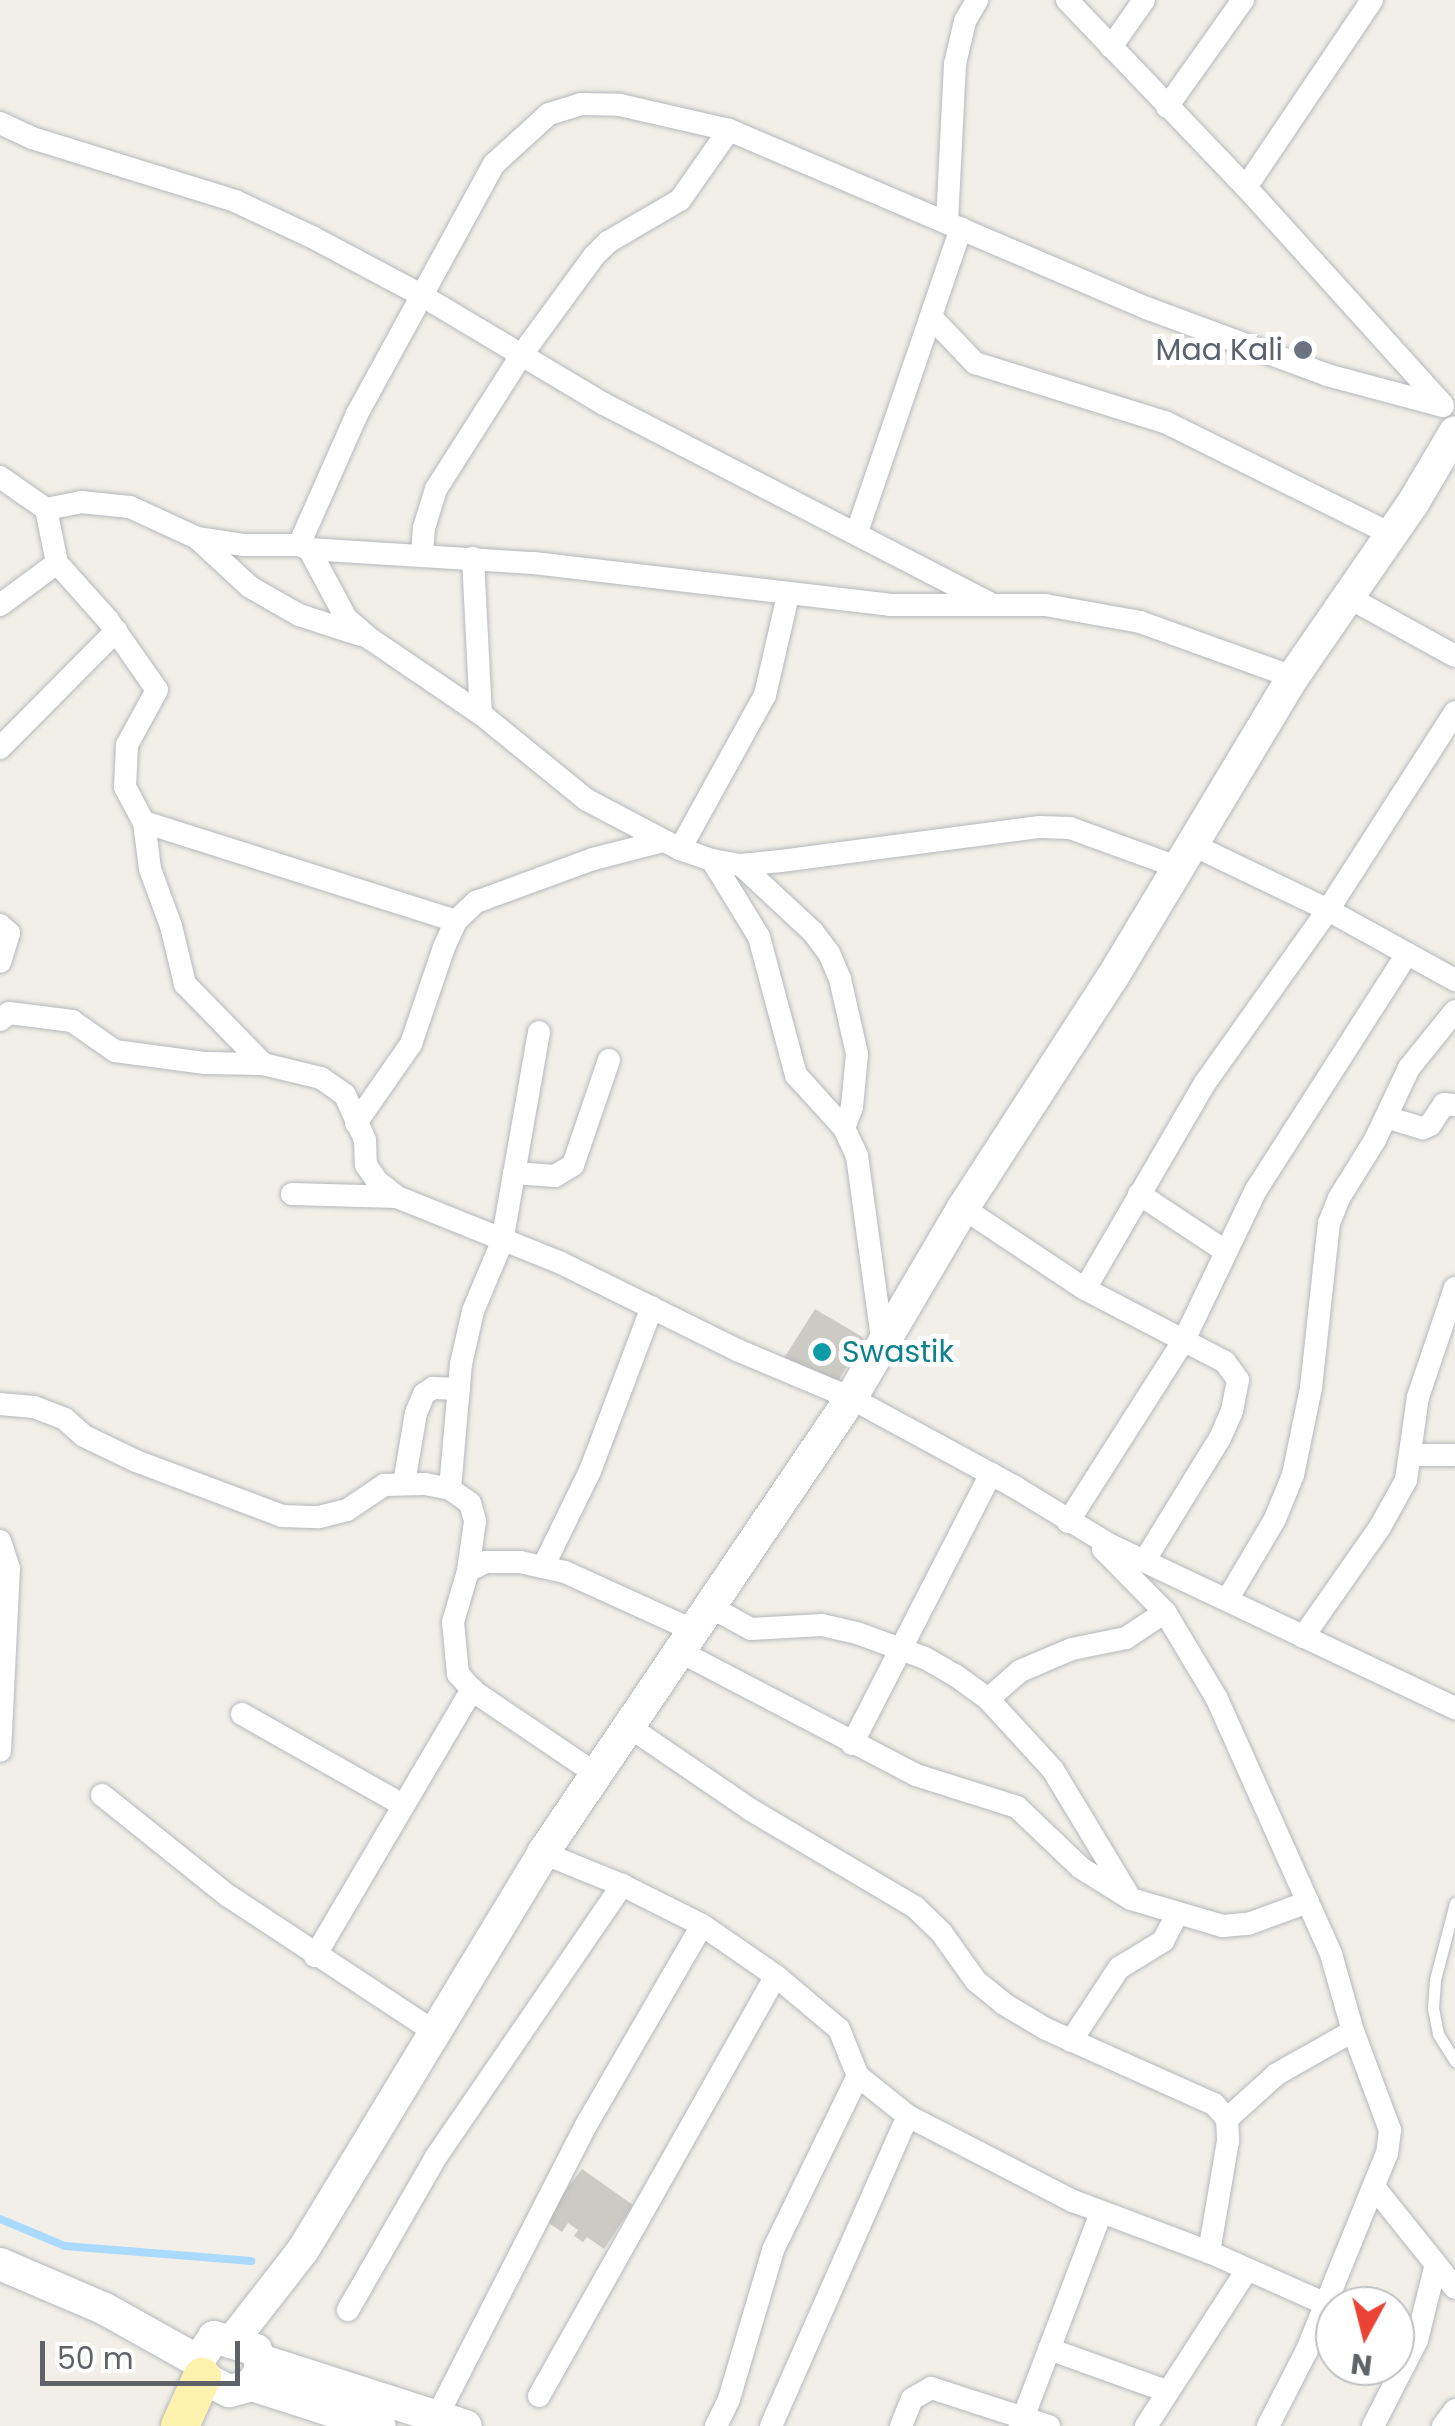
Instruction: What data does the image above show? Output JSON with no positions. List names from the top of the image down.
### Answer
{
  "places": ["Maa Kali", "Swastik"],
  "scale_bar": "50 m",
  "north": "bottom"
}
